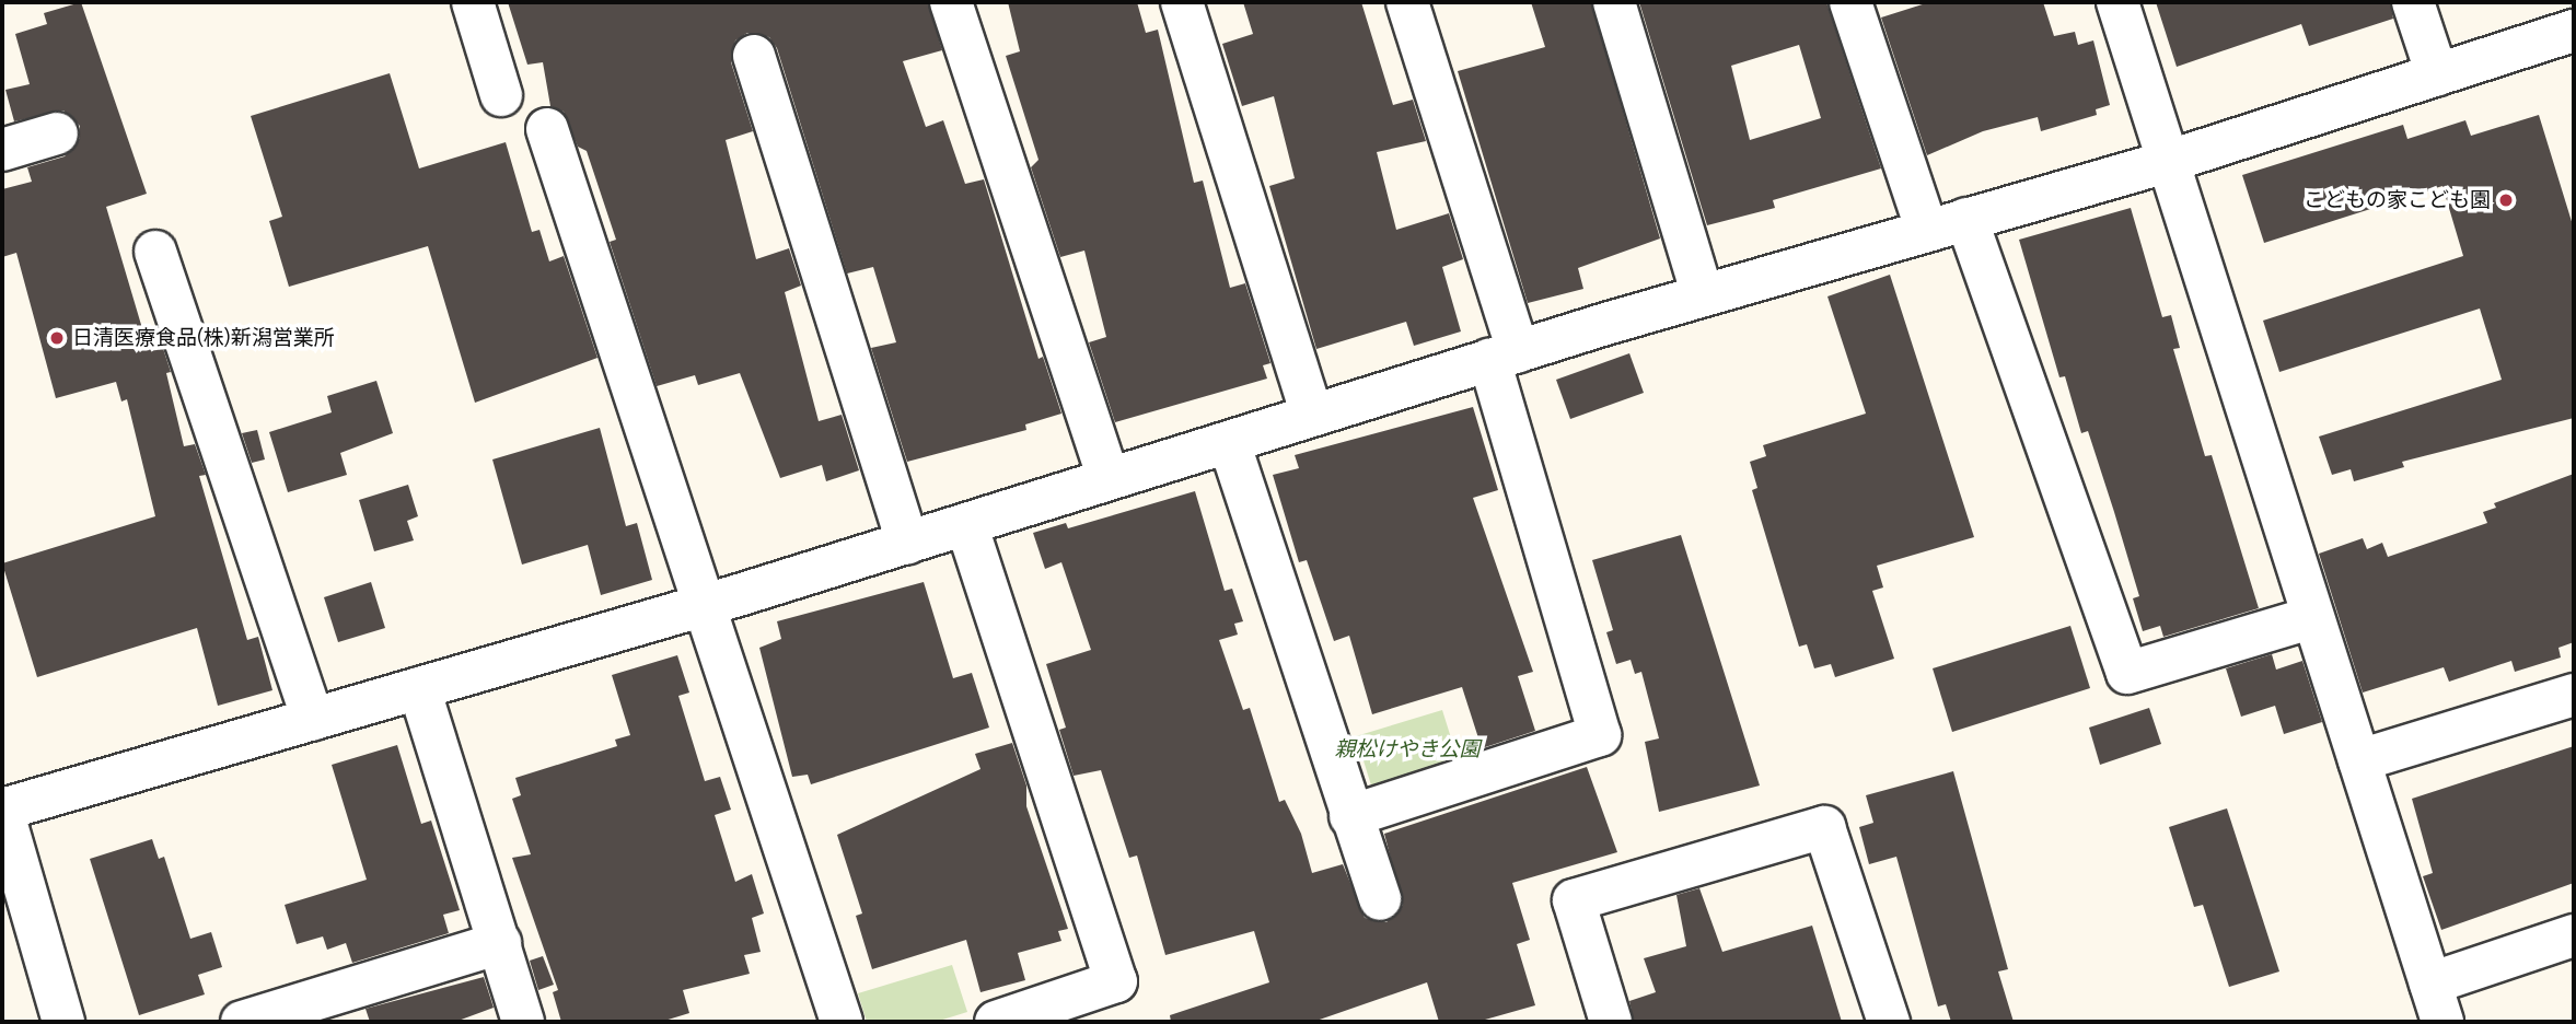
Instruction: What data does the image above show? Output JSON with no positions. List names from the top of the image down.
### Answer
{
  "parks": ["親松けやき公園"],
  "places": ["こどもの家こども園", "日清医療食品(株)新潟営業所"]
}
